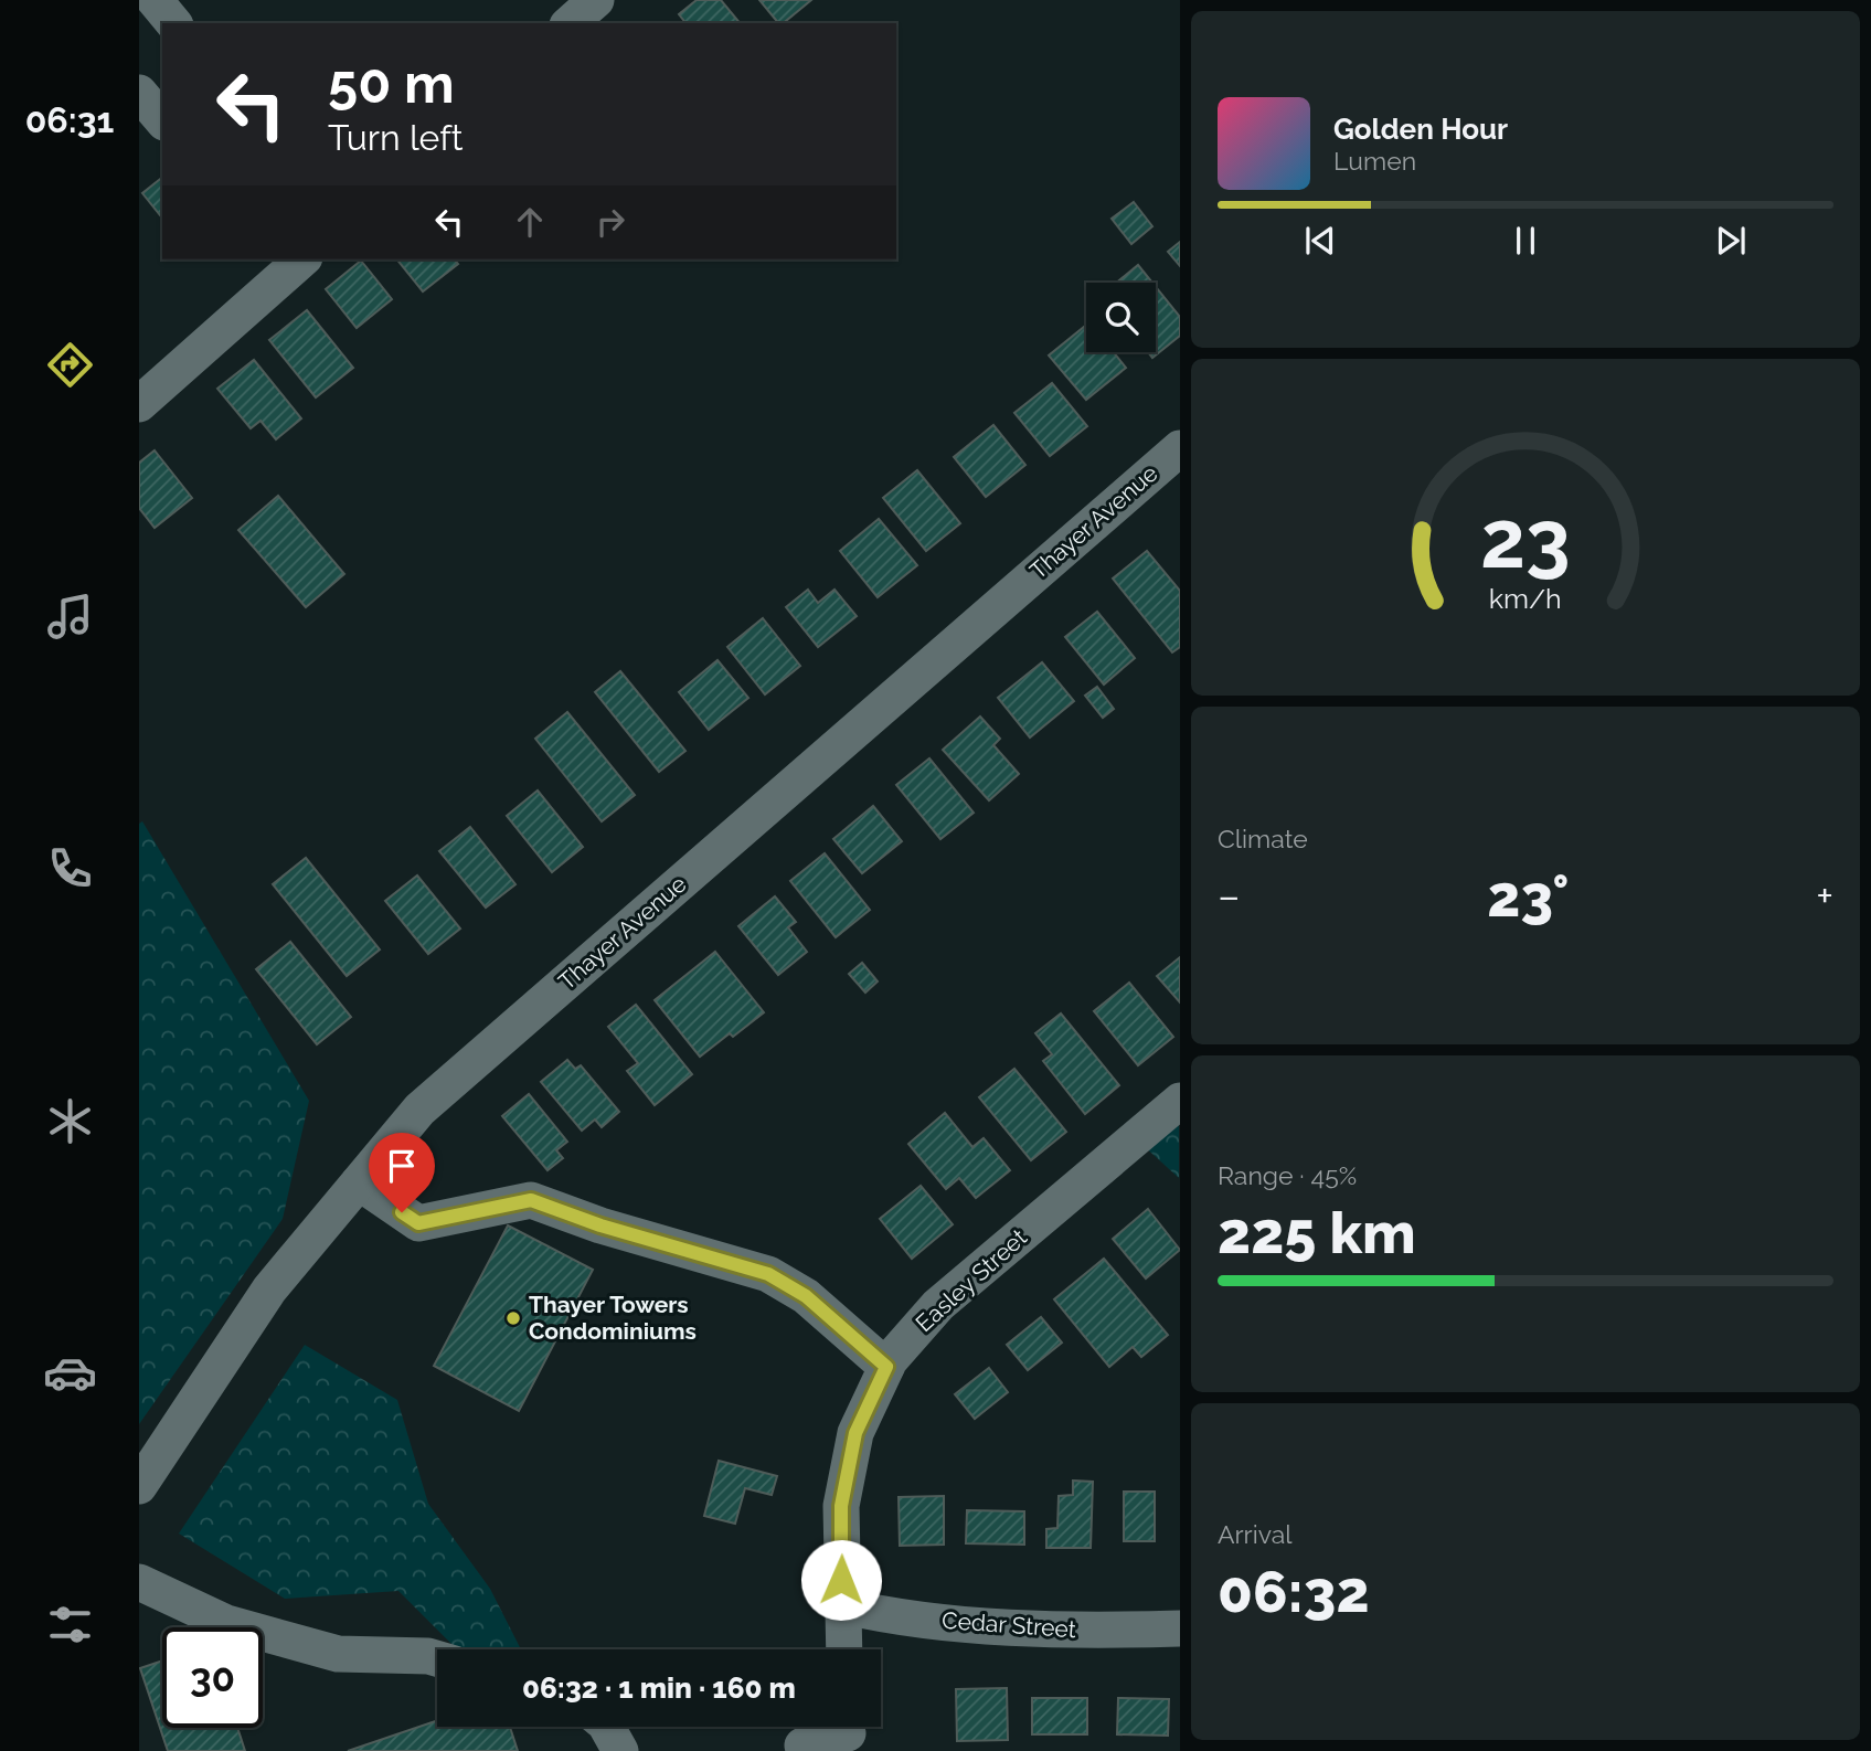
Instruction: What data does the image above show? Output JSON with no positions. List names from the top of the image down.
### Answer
{
  "streets": {
    "street": ["Thayer Avenue", "Easley Street", "Cedar Street"]
  },
  "crossings": [
    ["Easley Street", "Cedar Street"]
  ],
  "places": ["Thayer Towers Condominiums"],
  "page": {
    "tabs": "06:31",
    "turn": ["50 m", "Turn left"],
    "song": ["Golden Hour", "Lumen"],
    "tile": [
      "Climate",
      ["Range · 45%", "225 km"],
      ["Arrival", "06:32"]
    ],
    "heat": ["−", "23°", "+"],
    "limit": "30",
    "trip": "06:32 · 1 min · 160 m",
    "gauge": ["23", "km/h"]
  }
}
